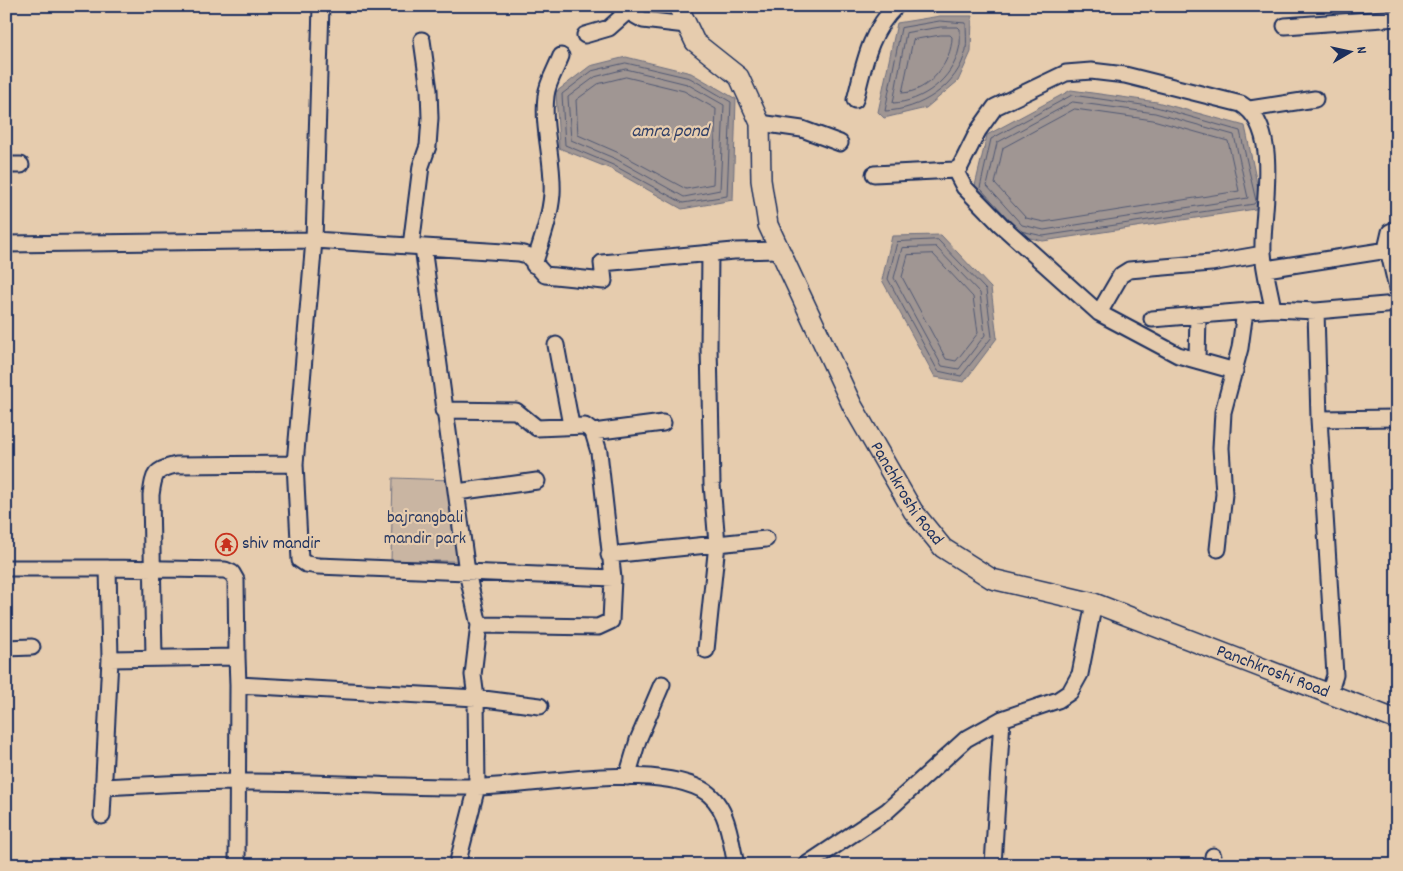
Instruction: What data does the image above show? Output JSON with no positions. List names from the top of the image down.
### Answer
{
  "streets": {
    "street": ["Panchkroshi Road"]
  },
  "water": ["amra pond"],
  "parks": ["bajrangbali mandir park"],
  "places": {
    "temple": ["shiv mandir"]
  },
  "north": "right"
}
